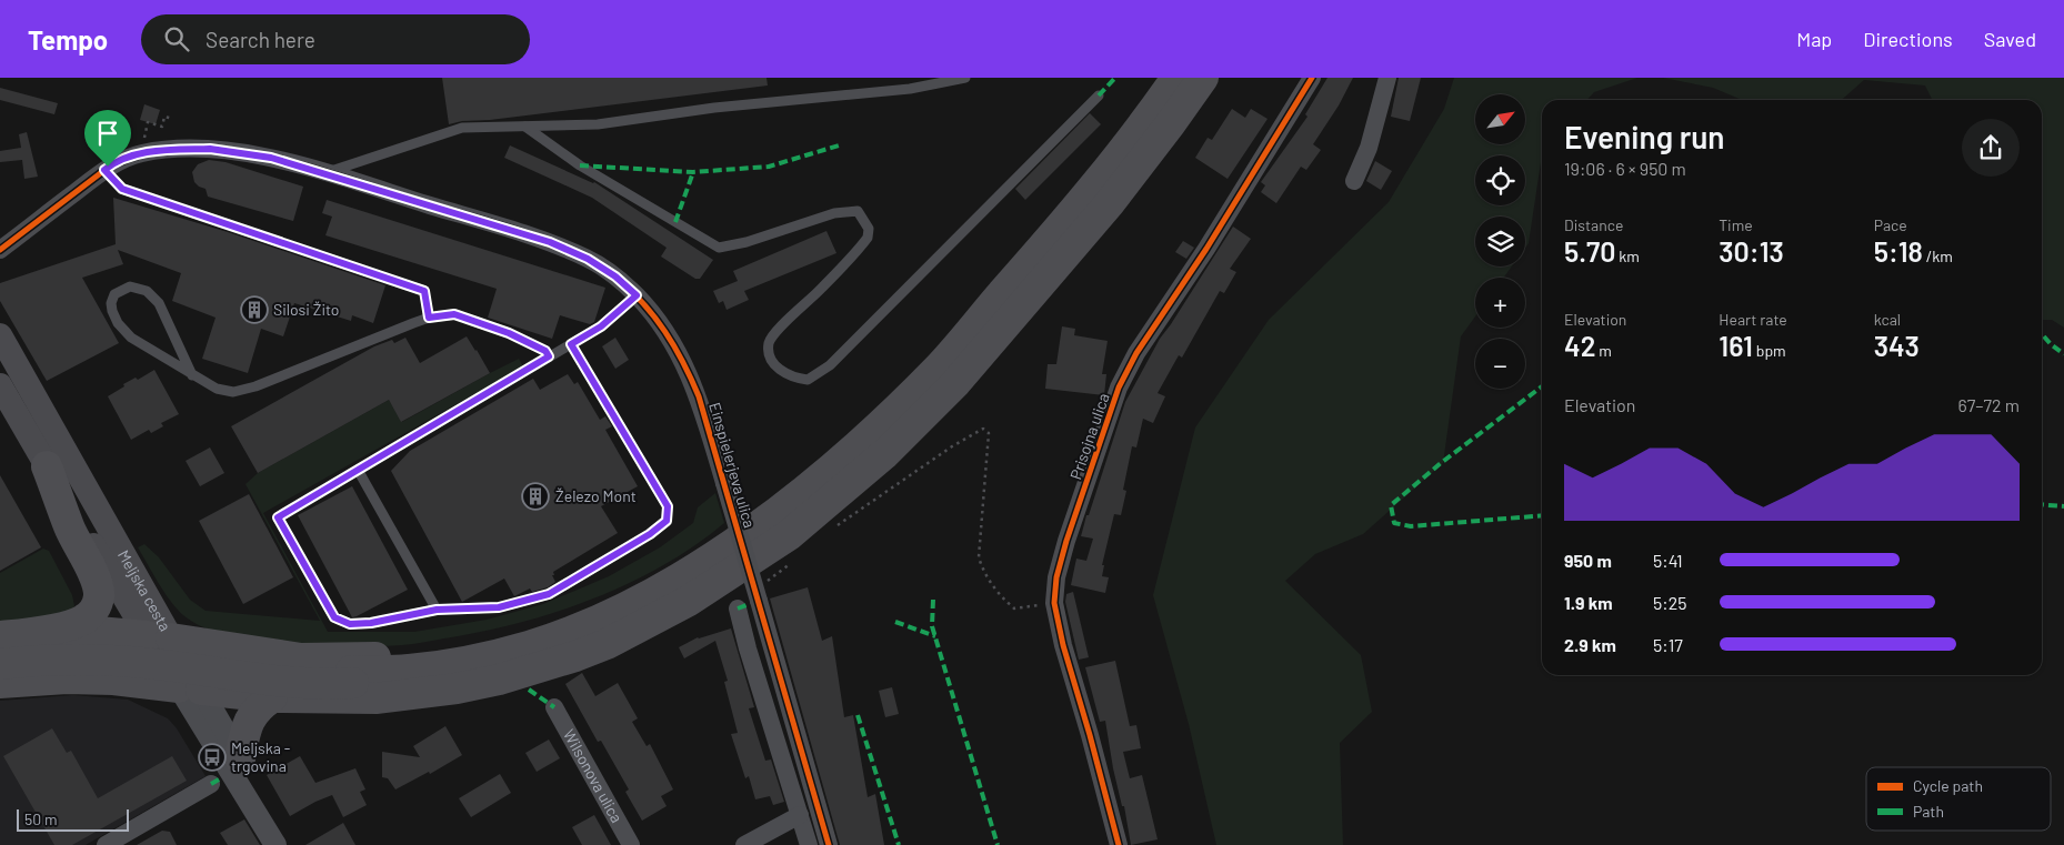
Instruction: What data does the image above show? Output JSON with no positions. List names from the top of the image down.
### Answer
{
  "streets": {
    "main road": ["Meljska cesta"],
    "street": ["Prisojna ulica", "Einspielerjeva ulica", "Wilsonova ulica"]
  },
  "places": {
    "building": ["Silosi Žito", "Železo Mont"],
    "bus stop": ["Meljska - trgovina"]
  },
  "legend": ["Cycle path", "Path"],
  "scale_bar": "50 m",
  "north": "top right",
  "page": {
    "header": "Tempo",
    "search": "Search here",
    "nav": ["Map", "Directions", "Saved"],
    "map_buttons": ["+", "−"],
    "heading": ["Evening run", "19:06 · 6 × 950 m"],
    "stats": [
      ["Distance", "5.70 km"],
      ["Time", "30:13"],
      ["Pace", "5:18 /km"],
      ["Elevation", "42 m"],
      ["Heart rate", "161 bpm"],
      ["kcal", "343"]
    ],
    "chart": ["Elevation", "67–72 m"],
    "list": [
      {
        "name": "950 m",
        "note": "5:41"
      },
      {
        "name": "1.9 km",
        "note": "5:25"
      },
      {
        "name": "2.9 km",
        "note": "5:17"
      }
    ],
    "scale": "50 m"
  }
}
